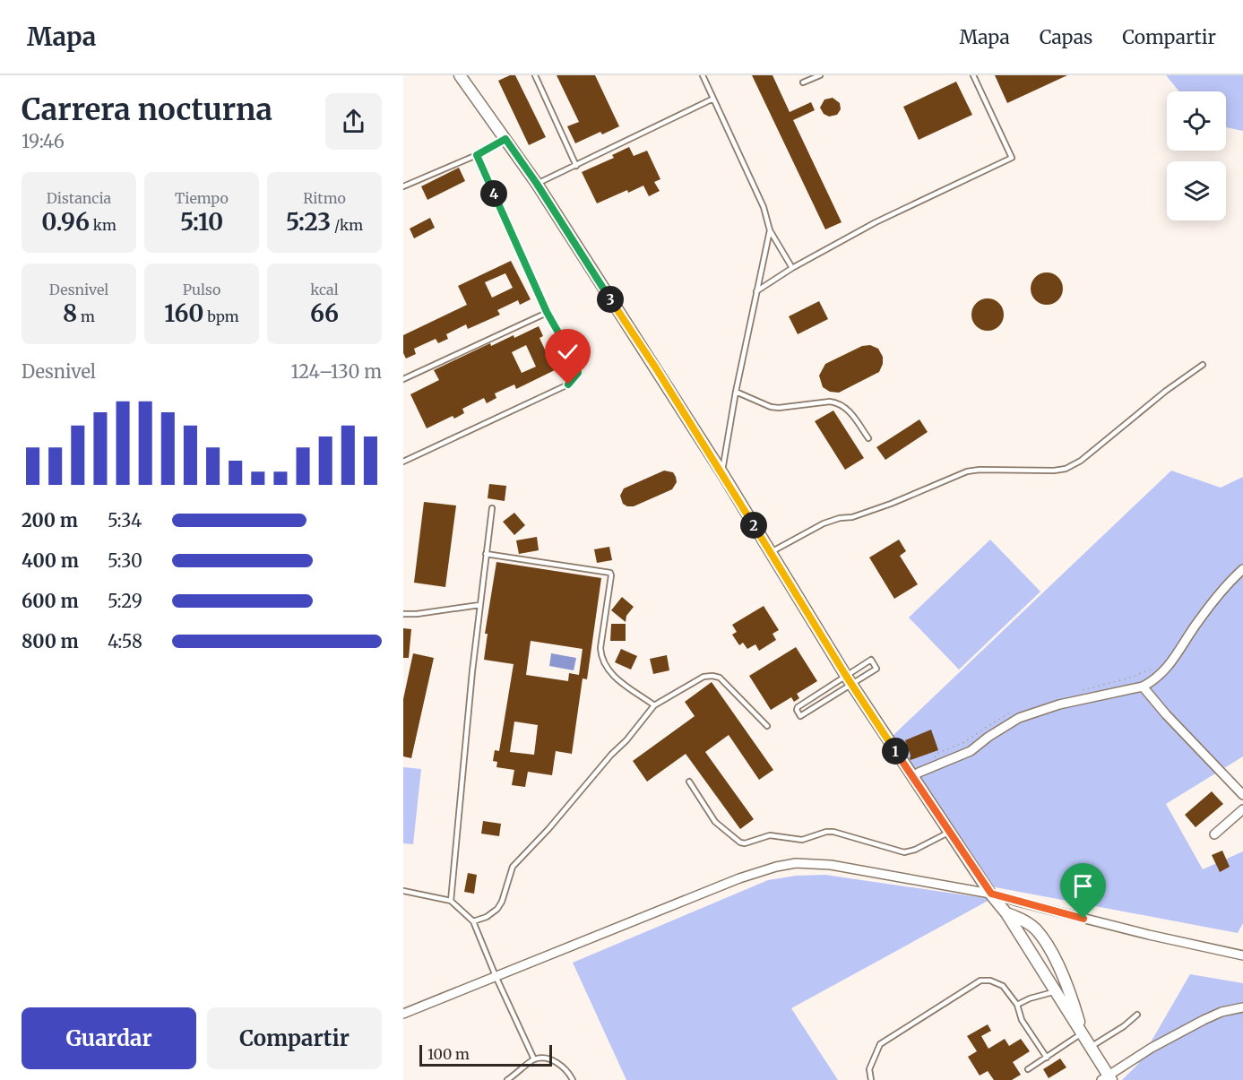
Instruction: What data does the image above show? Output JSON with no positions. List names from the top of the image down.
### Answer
{
  "scale_bar": "100 m",
  "page": {
    "header": "Mapa",
    "nav": ["Mapa", "Capas", "Compartir"],
    "heading": ["Carrera nocturna", "19:46"],
    "stats": [
      ["Distancia", "0.96 km"],
      ["Tiempo", "5:10"],
      ["Ritmo", "5:23 /km"],
      ["Desnivel", "8 m"],
      ["Pulso", "160 bpm"],
      ["kcal", "66"]
    ],
    "pins": [
      "4",
      "3",
      "2",
      "1"
    ],
    "chart": ["Desnivel", "124–130 m"],
    "list": [
      {
        "name": "200 m",
        "note": "5:34"
      },
      {
        "name": "400 m",
        "note": "5:30"
      },
      {
        "name": "600 m",
        "note": "5:29"
      },
      {
        "name": "800 m",
        "note": "4:58"
      }
    ],
    "buttons": ["Guardar", "Compartir"],
    "scale": "100 m"
  }
}
